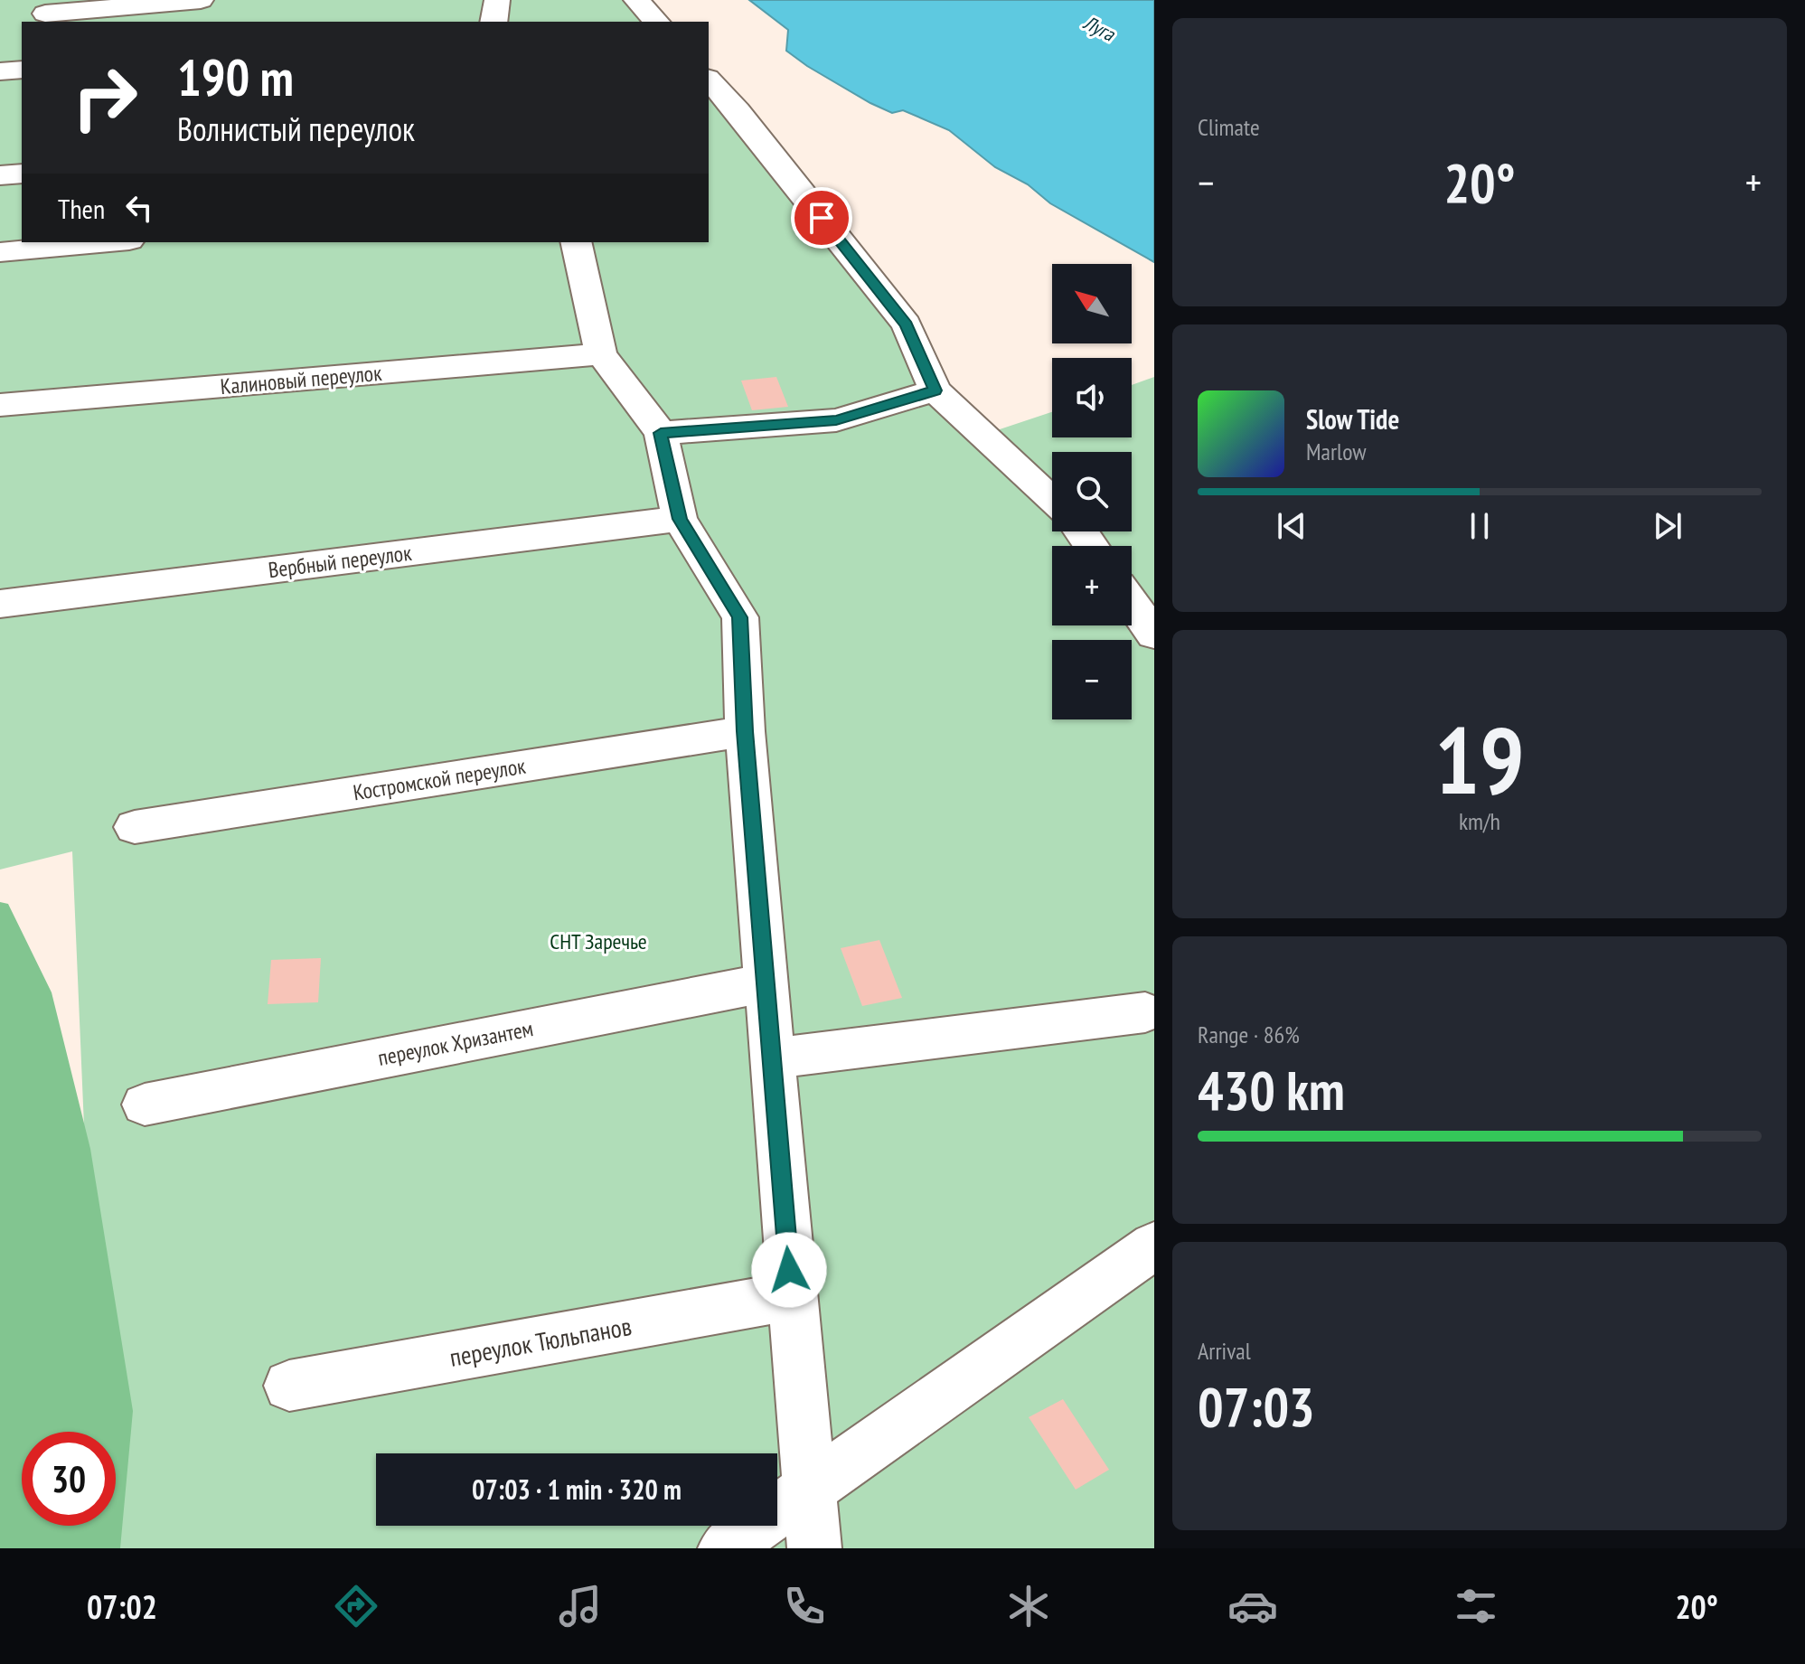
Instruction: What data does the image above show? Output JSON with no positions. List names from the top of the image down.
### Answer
{
  "streets": {
    "street": [
      "Калиновый переулок",
      "Вербный переулок",
      "Костромской переулок",
      "переулок Хризантем",
      "переулок Тюльпанов"
    ]
  },
  "water": ["Луга"],
  "parks": ["СНТ Заречье"],
  "north": "top left",
  "page": {
    "tile": [
      "Climate",
      ["19", "km/h"],
      ["Range · 86%", "430 km"],
      ["Arrival", "07:03"]
    ],
    "turn": ["190 m", "Волнистый переулок"],
    "heat": ["−", "20°", "+"],
    "then": "Then",
    "map_buttons": ["+", "−"],
    "song": ["Slow Tide", "Marlow"],
    "limit": "30",
    "trip": "07:03 · 1 min · 320 m",
    "tabs": ["07:02", "20°"]
  }
}
